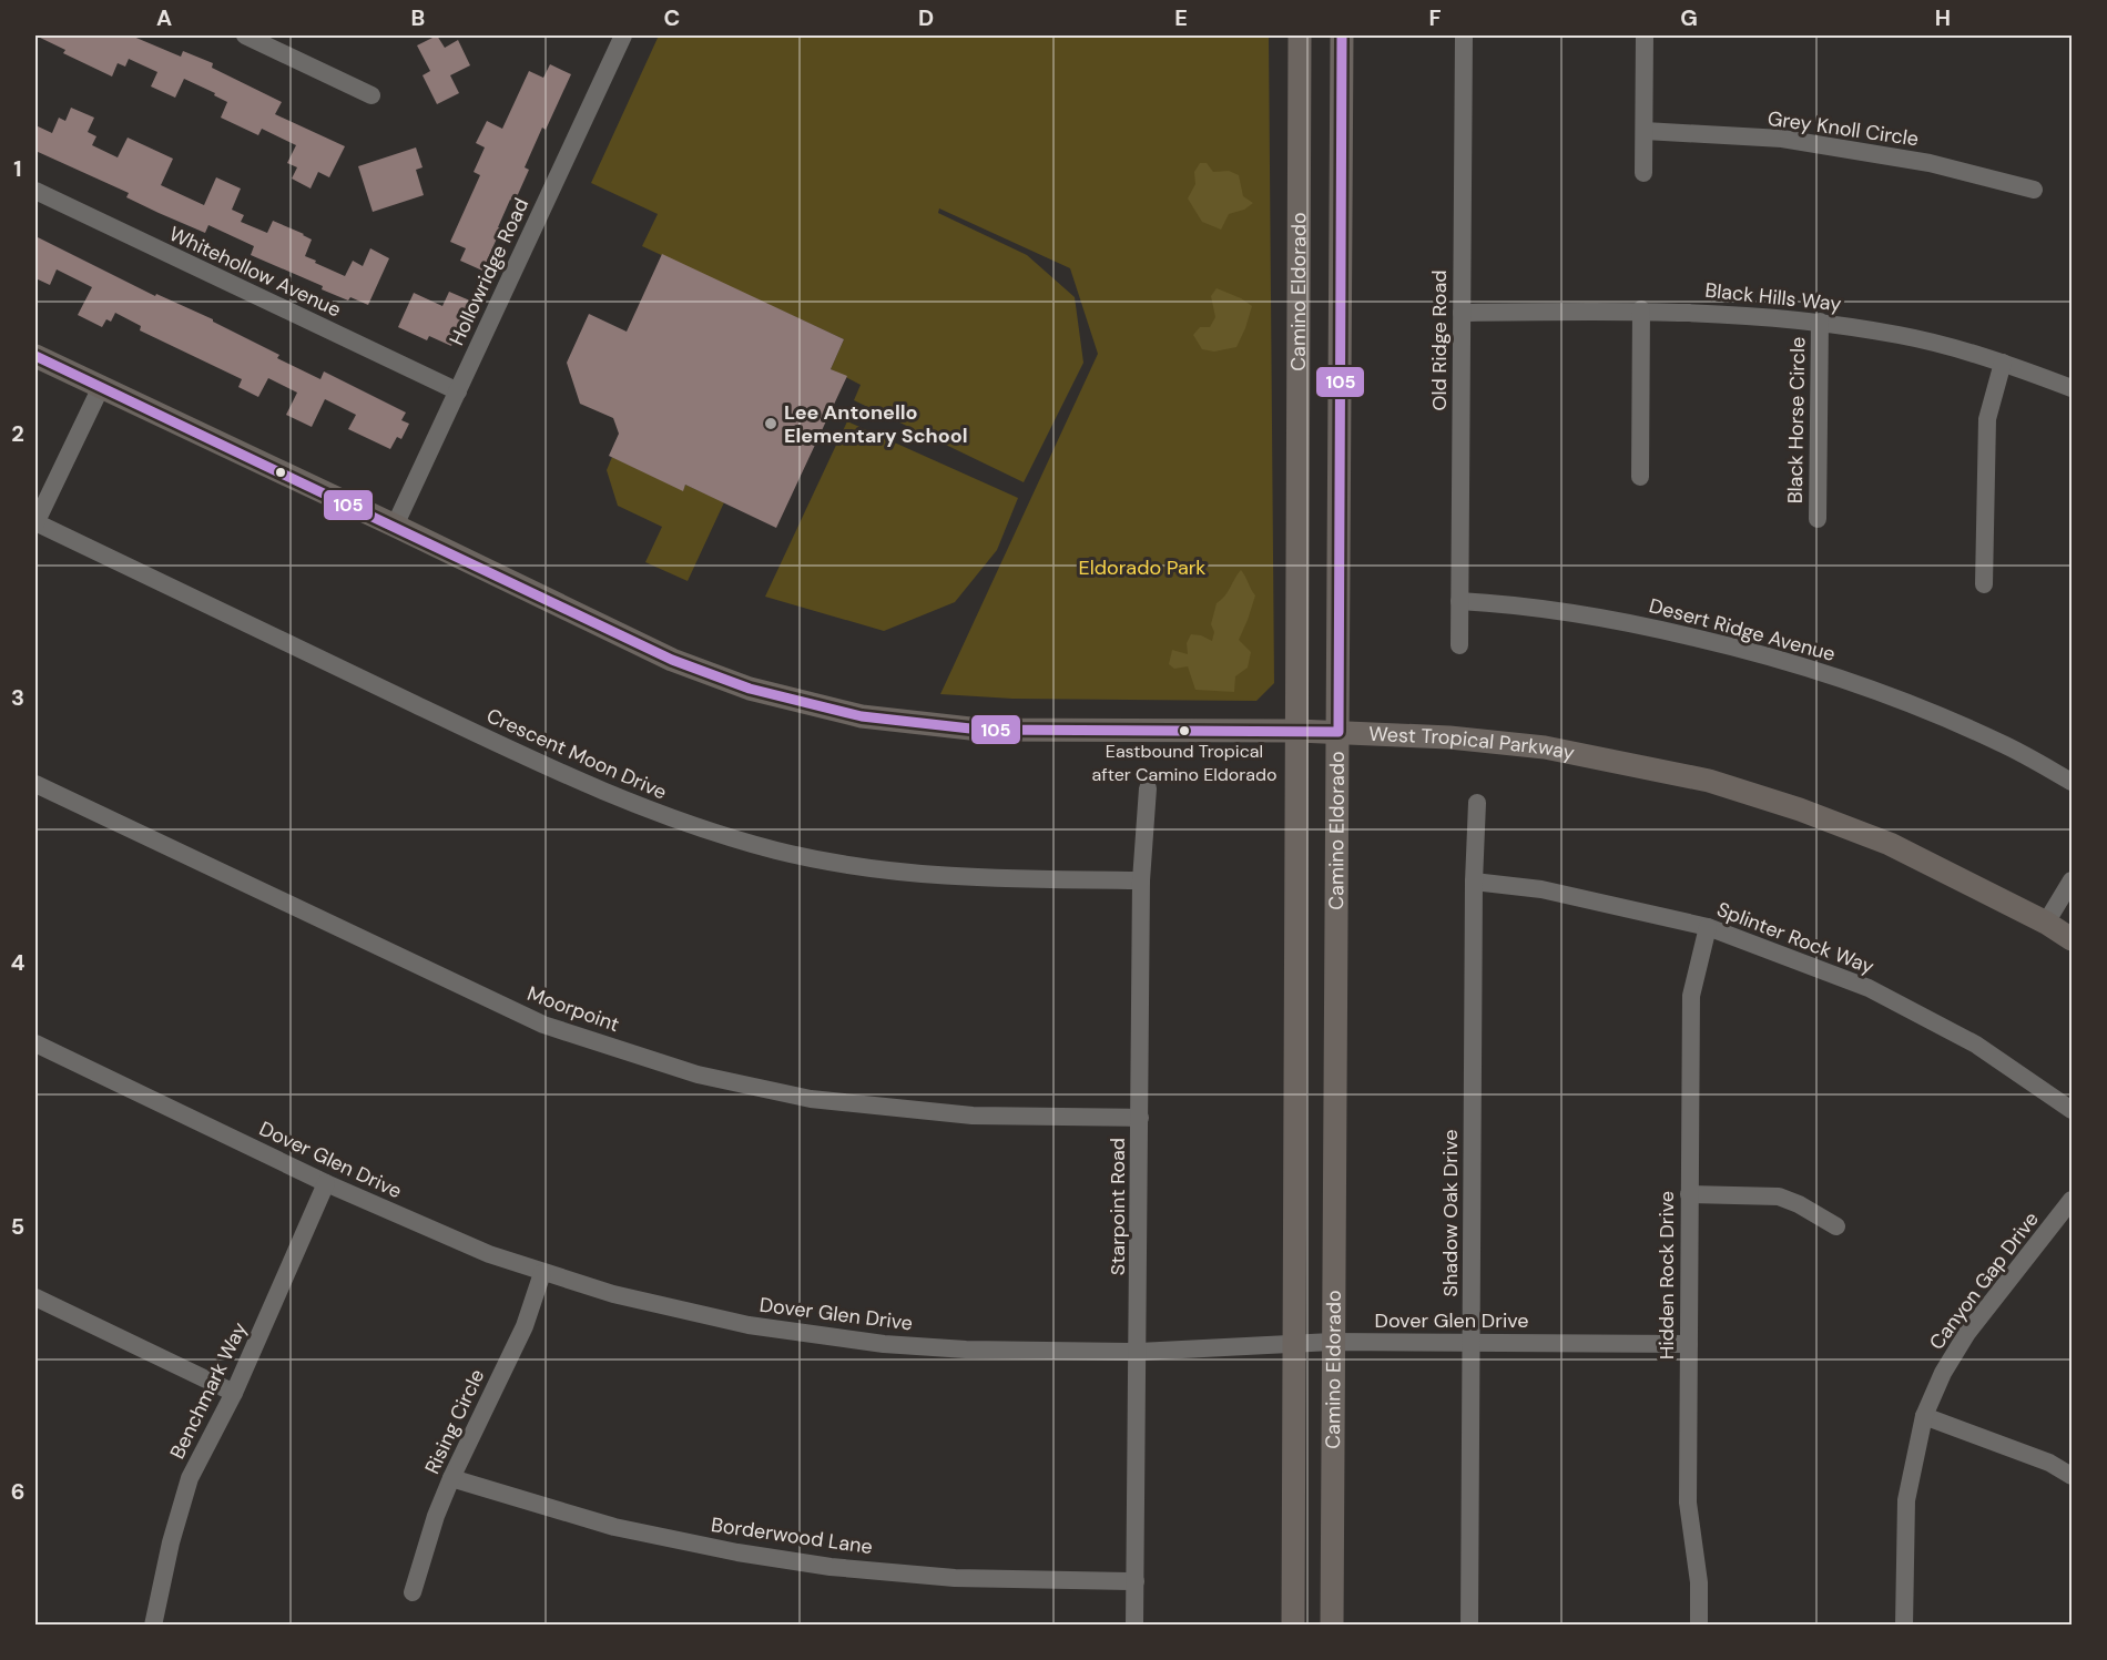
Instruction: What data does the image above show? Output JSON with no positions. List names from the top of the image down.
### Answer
{
  "streets": {
    "main road": ["Camino Eldorado", "West Tropical Parkway"],
    "street": [
      "Grey Knoll Circle",
      "Whitehollow Avenue",
      "Hollowridge Road",
      "Black Hills Way",
      "Old Ridge Road",
      "Black Horse Circle",
      "Desert Ridge Avenue",
      "Crescent Moon Drive",
      "Splinter Rock Way",
      "Moorpoint",
      "Dover Glen Drive",
      "Starpoint Road",
      "Shadow Oak Drive",
      "Hidden Rock Drive",
      "Canyon Gap Drive",
      "Benchmark Way",
      "Rising Circle",
      "Borderwood Lane"
    ]
  },
  "crossings": [
    ["Whitehollow Avenue", "Hollowridge Road"],
    ["Hollowridge Road", "West Tropical Parkway"],
    ["Camino Eldorado", "West Tropical Parkway"],
    ["Camino Eldorado", "Dover Glen Drive"],
    ["Black Hills Way", "Old Ridge Road"],
    ["Black Hills Way", "Black Horse Circle"],
    ["Old Ridge Road", "Desert Ridge Avenue"],
    ["Crescent Moon Drive", "Starpoint Road"],
    ["Splinter Rock Way", "Shadow Oak Drive"],
    ["Splinter Rock Way", "Hidden Rock Drive"],
    ["Moorpoint", "Starpoint Road"],
    ["Dover Glen Drive", "Starpoint Road"],
    ["Dover Glen Drive", "Shadow Oak Drive"],
    ["Dover Glen Drive", "Hidden Rock Drive"],
    ["Dover Glen Drive", "Benchmark Way"],
    ["Dover Glen Drive", "Rising Circle"],
    ["Starpoint Road", "Borderwood Lane"],
    ["Rising Circle", "Borderwood Lane"]
  ],
  "parks": ["Eldorado Park"],
  "places": ["Lee Antonello Elementary School", "Eastbound Tropical after Camino Eldorado"],
  "lines": ["transit line 105"],
  "grid": {
    "columns": [
      "A",
      "B",
      "C",
      "D",
      "E",
      "F",
      "G",
      "H"
    ],
    "rows": [
      "1",
      "2",
      "3",
      "4",
      "5",
      "6"
    ]
  }
}
